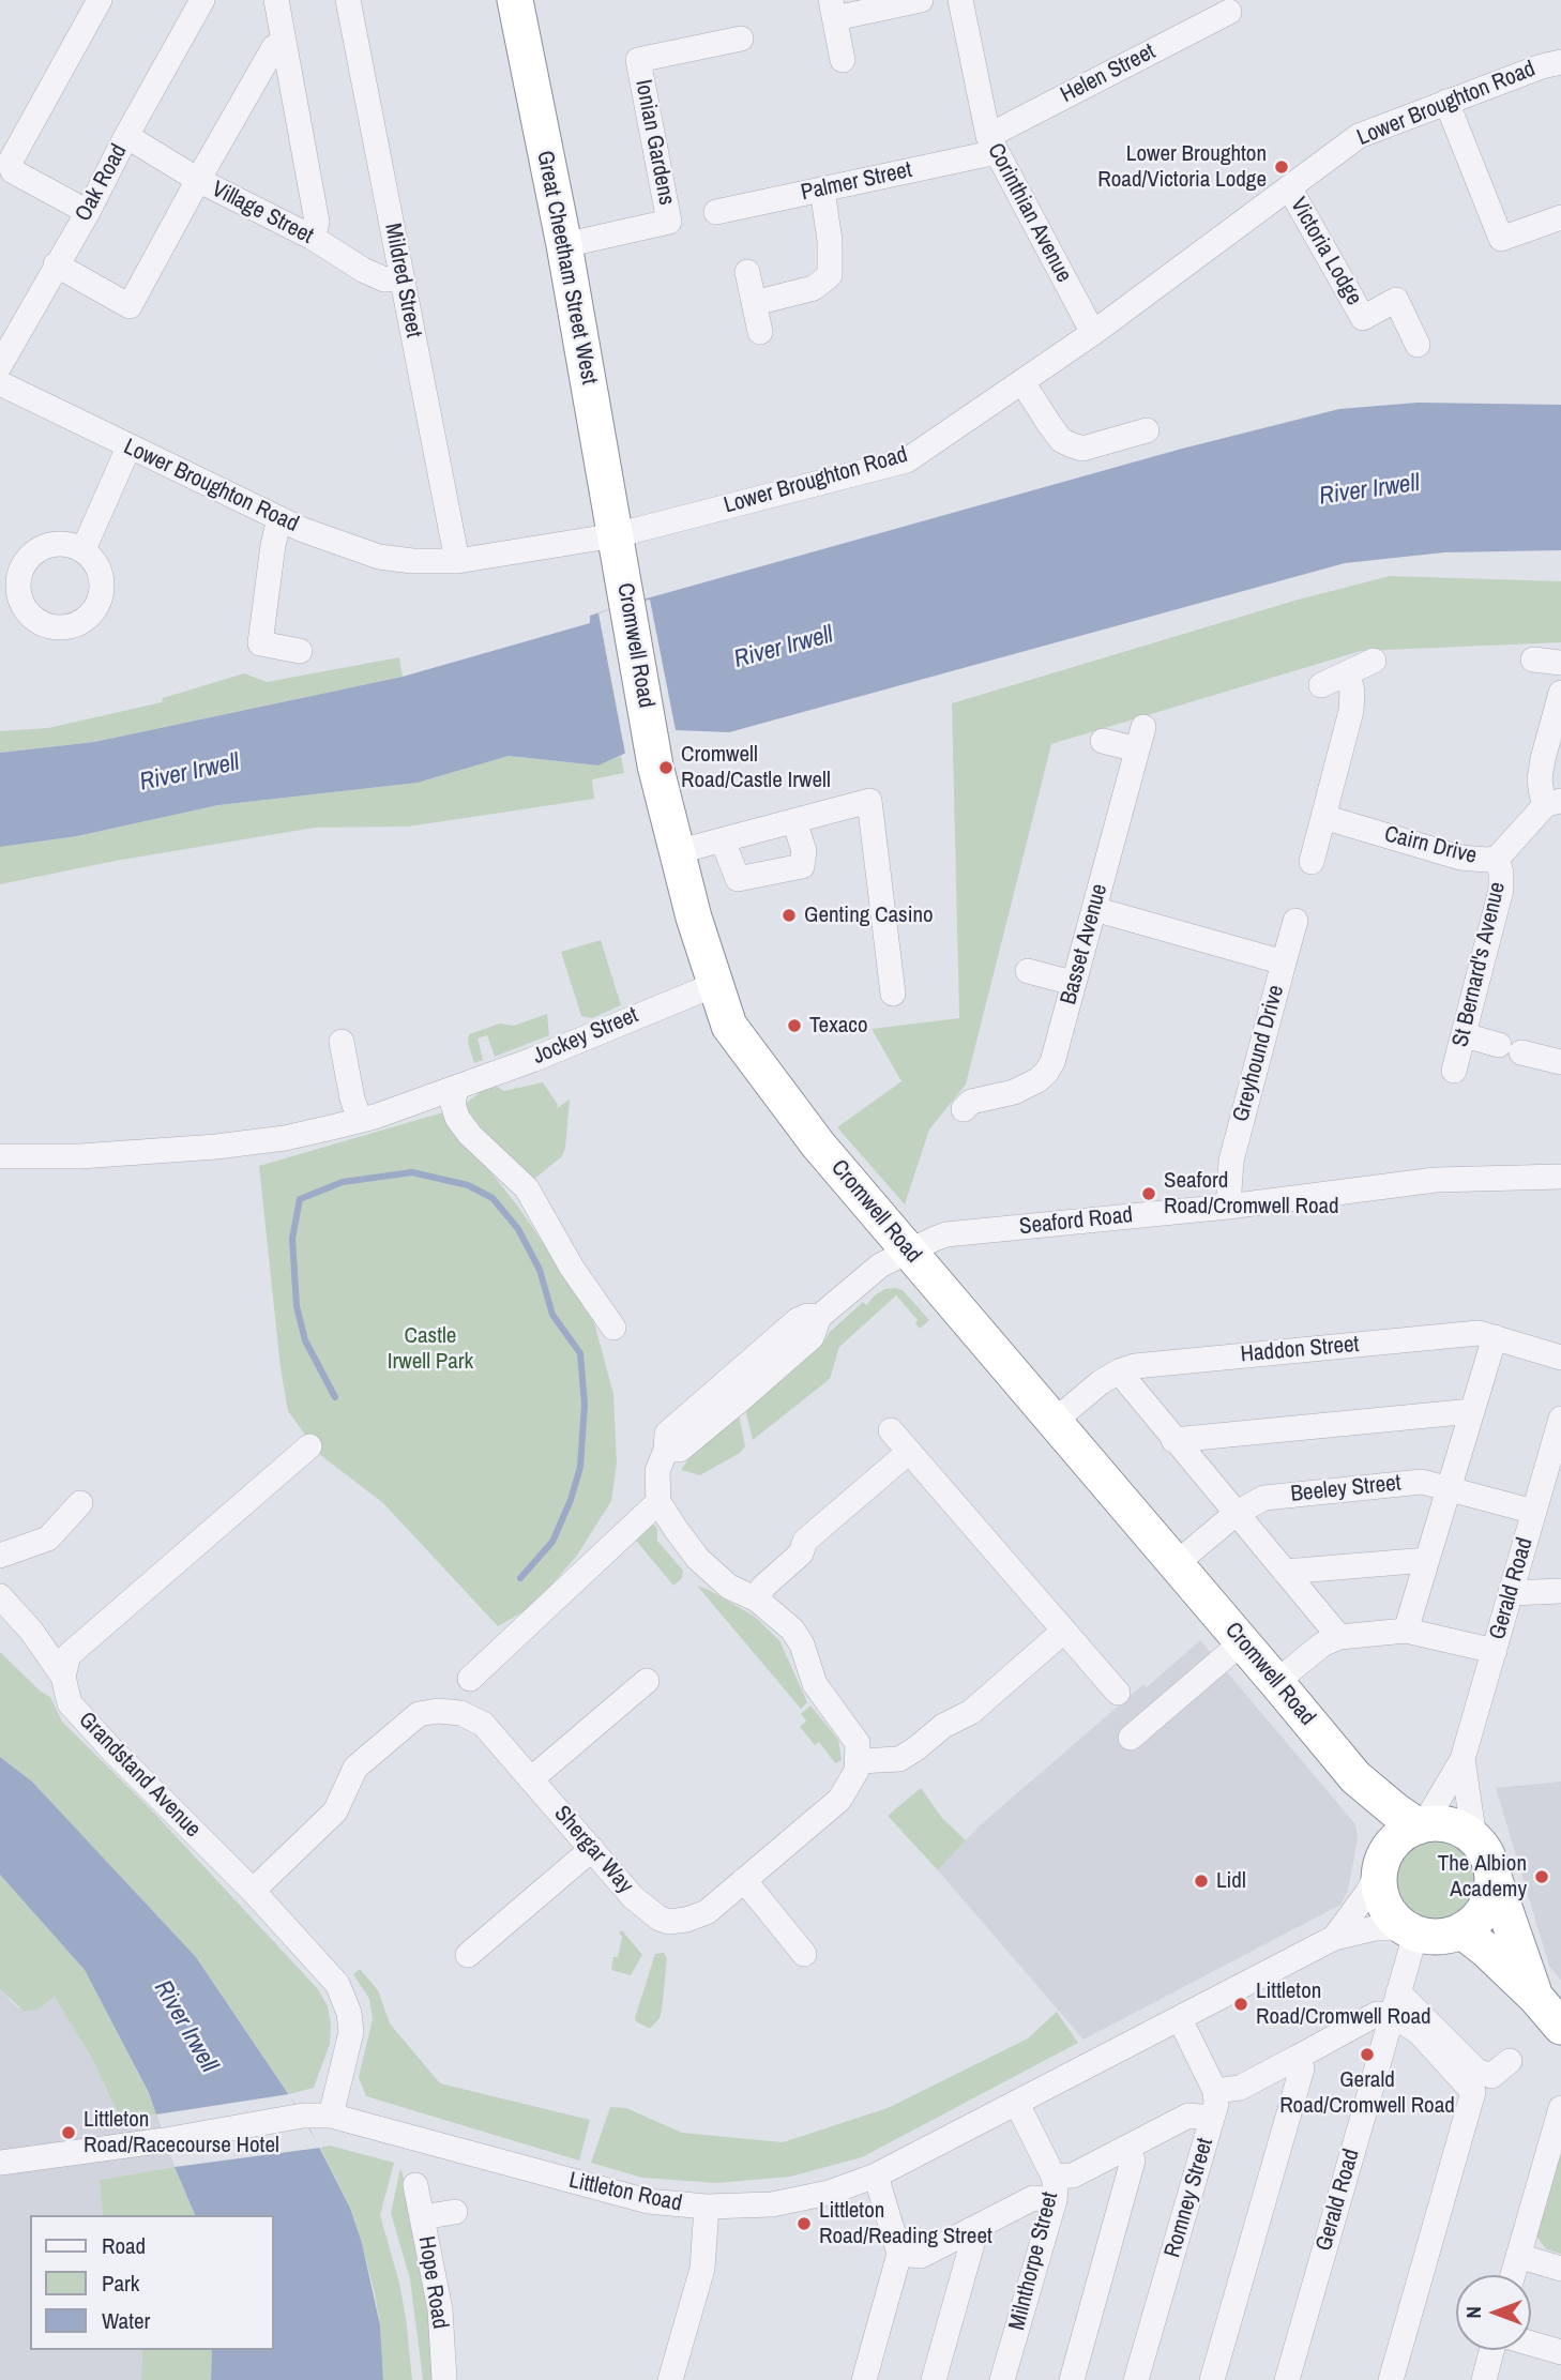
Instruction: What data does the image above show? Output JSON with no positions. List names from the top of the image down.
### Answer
{
  "streets": {
    "highway": ["Great Cheetham Street West", "Cromwell Road"],
    "street": [
      "Helen Street",
      "Lower Broughton Road",
      "Ionian Gardens",
      "Palmer Street",
      "Oak Road",
      "Village Street",
      "Corinthian Avenue",
      "Victoria Lodge",
      "Mildred Street",
      "Cairn Drive",
      "Basset Avenue",
      "St Bernard's Avenue",
      "Jockey Street",
      "Greyhound Drive",
      "Seaford Road",
      "Haddon Street",
      "Beeley Street",
      "Gerald Road",
      "Grandstand Avenue",
      "Shergar Way",
      "Littleton Road",
      "Romney Street",
      "Milnthorpe Street",
      "Hope Road"
    ]
  },
  "crossings": [
    ["Helen Street", "Palmer Street"],
    ["Helen Street", "Corinthian Avenue"],
    ["Lower Broughton Road", "Corinthian Avenue"],
    ["Lower Broughton Road", "Victoria Lodge"],
    ["Lower Broughton Road", "Great Cheetham Street West"],
    ["Lower Broughton Road", "Mildred Street"],
    ["Lower Broughton Road", "Cromwell Road"],
    ["Ionian Gardens", "Great Cheetham Street West"],
    ["Palmer Street", "Corinthian Avenue"],
    ["Oak Road", "Village Street"],
    ["Village Street", "Mildred Street"],
    ["Great Cheetham Street West", "Cromwell Road"],
    ["Cromwell Road", "Jockey Street"],
    ["Cromwell Road", "Seaford Road"],
    ["Cromwell Road", "Haddon Street"],
    ["Cromwell Road", "Beeley Street"],
    ["Cromwell Road", "Gerald Road"],
    ["Cromwell Road", "Littleton Road"],
    ["Cairn Drive", "St Bernard's Avenue"],
    ["Basset Avenue", "Greyhound Drive"],
    ["Greyhound Drive", "Seaford Road"],
    ["Beeley Street", "Gerald Road"],
    ["Gerald Road", "Littleton Road"],
    ["Grandstand Avenue", "Shergar Way"],
    ["Grandstand Avenue", "Littleton Road"],
    ["Littleton Road", "Milnthorpe Street"]
  ],
  "water": ["River Irwell"],
  "parks": ["Castle Irwell Park"],
  "places": [
    "Lower Broughton Road/Victoria Lodge",
    "Cromwell Road/Castle Irwell",
    "Genting Casino",
    "Texaco",
    "Seaford Road/Cromwell Road",
    "The Albion Academy",
    "Lidl",
    "Littleton Road/Cromwell Road",
    "Gerald Road/Cromwell Road",
    "Littleton Road/Racecourse Hotel",
    "Littleton Road/Reading Street"
  ],
  "legend": ["Road", "Park", "Water"],
  "north": "left"
}
